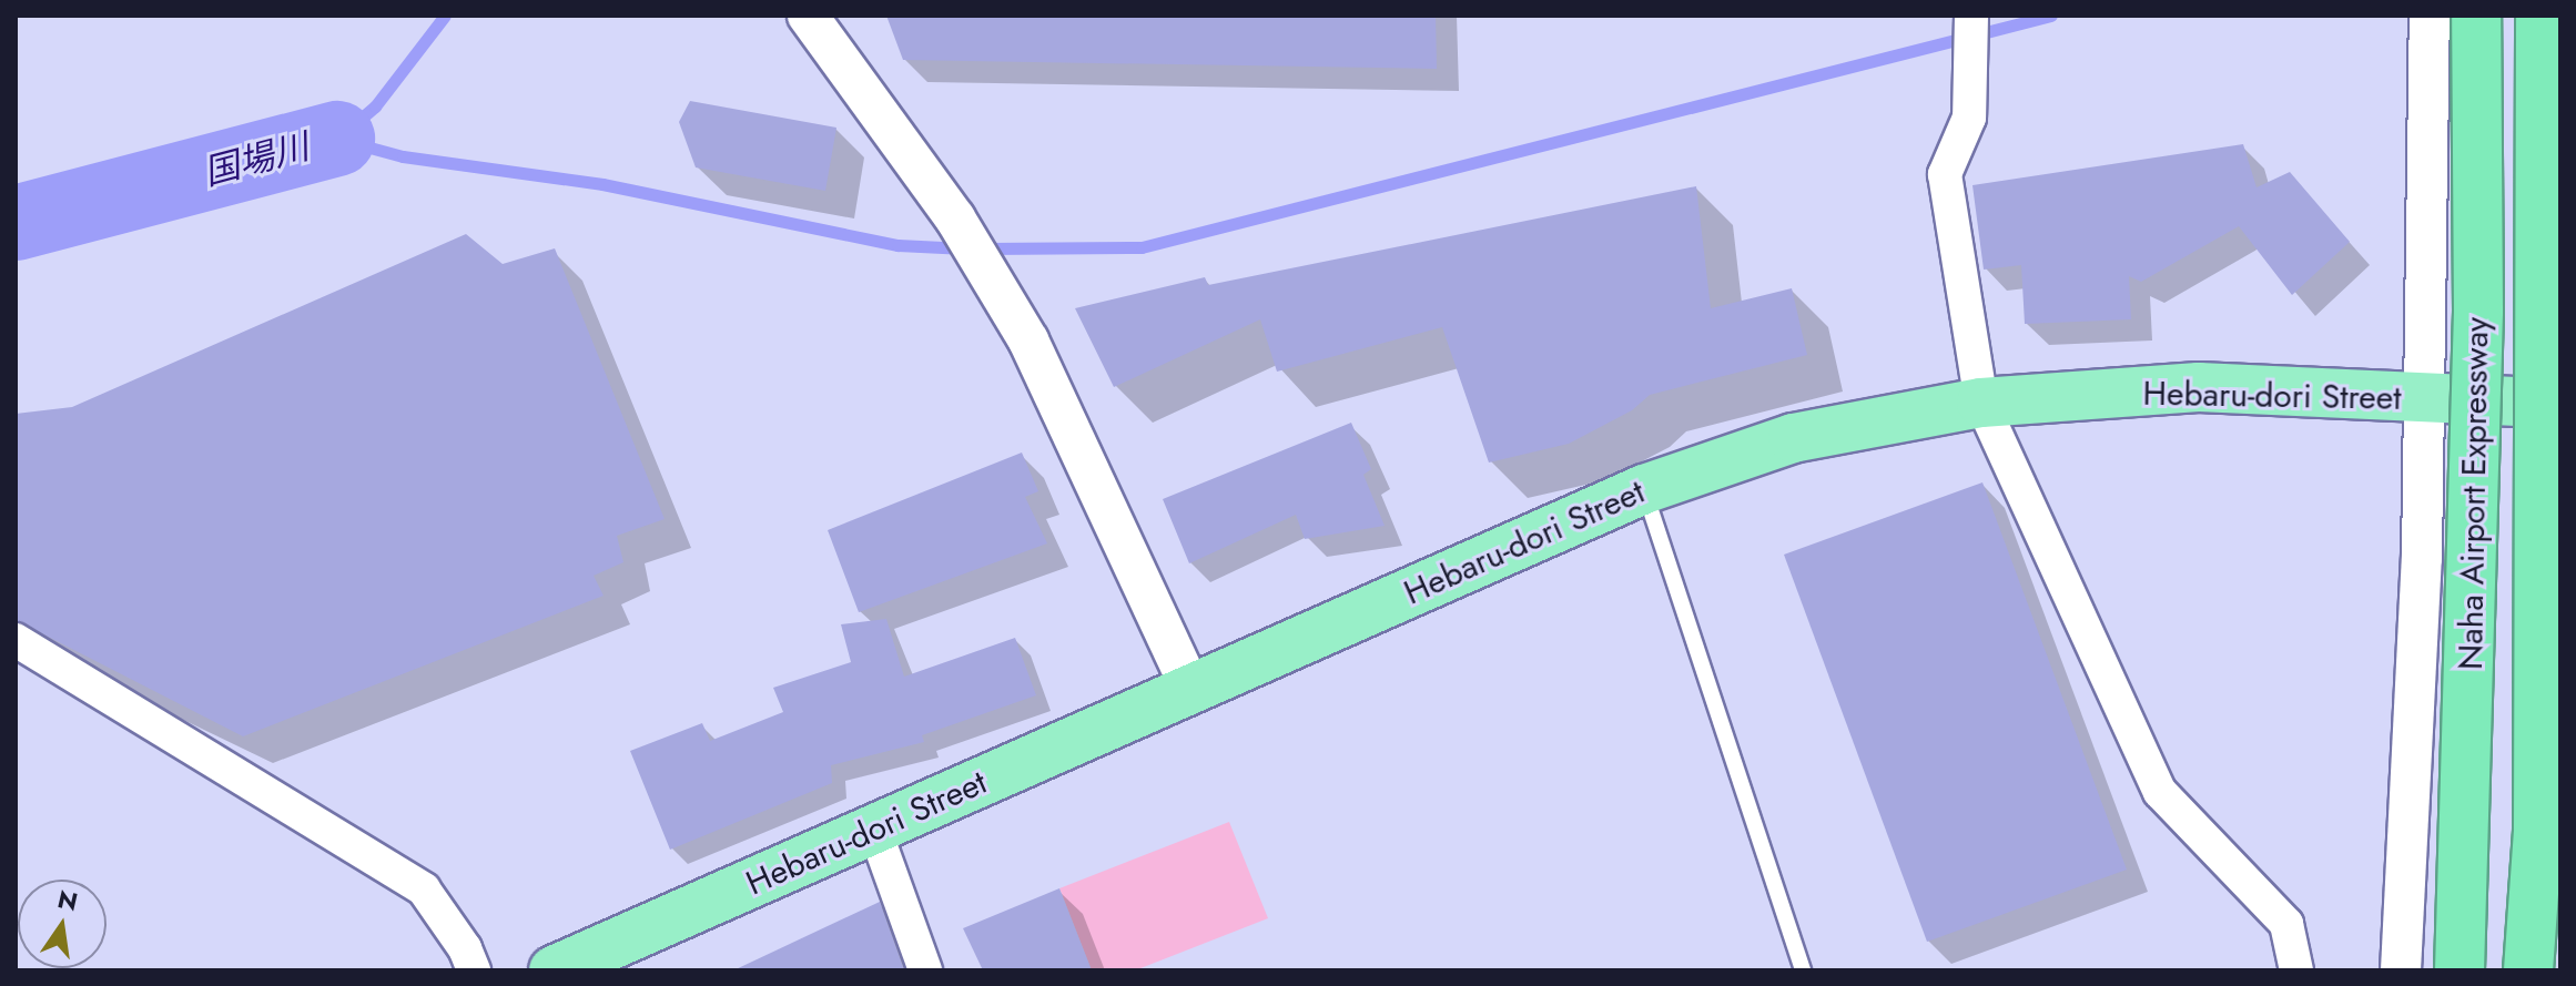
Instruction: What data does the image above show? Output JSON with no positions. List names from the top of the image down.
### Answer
{
  "streets": {
    "highway": ["Hebaru-dori Street", "Naha Airport Expressway"]
  },
  "water": ["国場川"],
  "north": "top"
}
